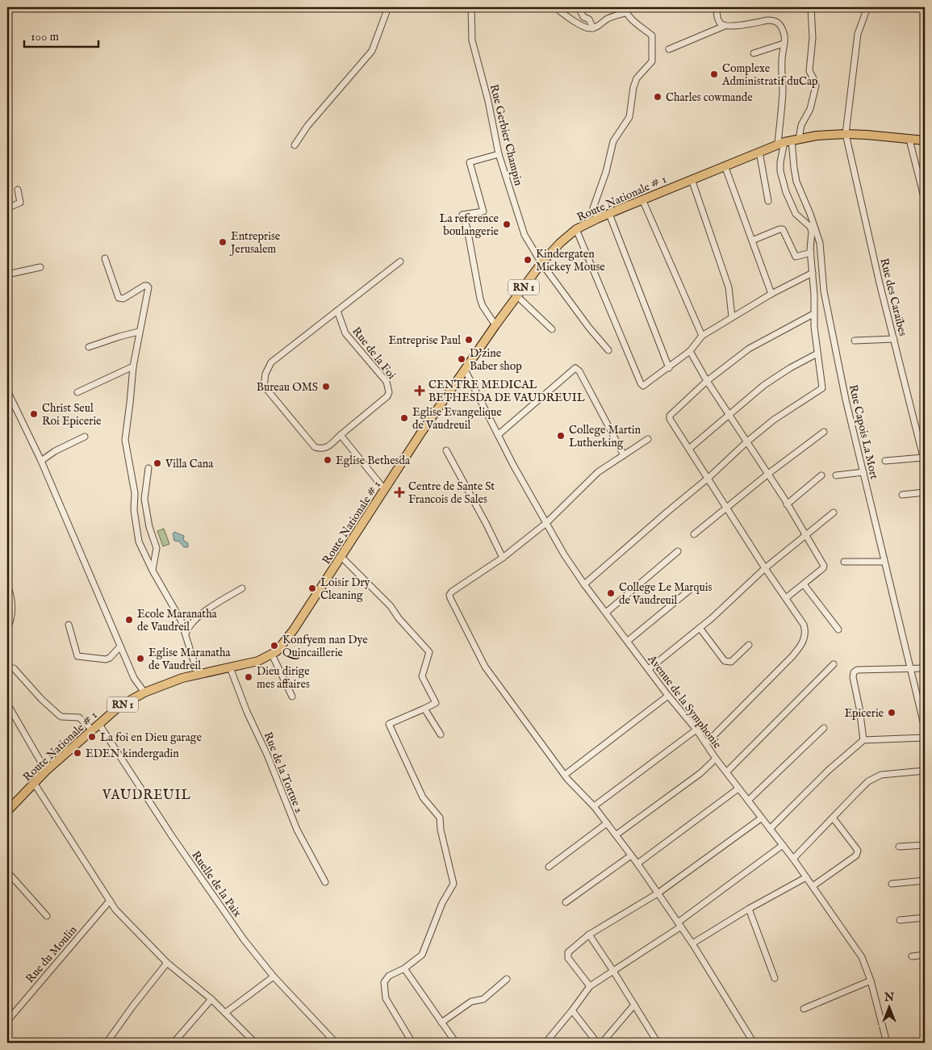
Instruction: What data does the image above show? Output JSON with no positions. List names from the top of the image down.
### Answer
{
  "streets": {
    "main road": ["Route Nationale # 1", "RN 1"],
    "street": [
      "Rue Gerbier Champin",
      "Rue des Caraïbes",
      "Rue de la Foi",
      "Rue Capois La Mort",
      "Avenue de la Symphonie",
      "Rue de la Tortue 2",
      "Ruelle de la Paix",
      "Rue du Moulin"
    ]
  },
  "crossings": [
    ["Rue Gerbier Champin", "Route Nationale # 1"],
    ["Route Nationale # 1", "Rue des Caraïbes"],
    ["Route Nationale # 1", "Rue Capois La Mort"],
    ["Route Nationale # 1", "Avenue de la Symphonie"],
    ["Route Nationale # 1", "Rue de la Tortue 2"],
    ["Route Nationale # 1", "Ruelle de la Paix"]
  ],
  "districts": ["VAUDREUIL"],
  "places": {
    "other": [
      "Complexe Administratif duCap",
      "Charles cowmande",
      "La reference boulangerie",
      "Entreprise Jerusalem",
      "Kindergaten Mickey Mouse",
      "Entreprise Paul",
      "D'zine Baber shop",
      "Bureau OMS",
      "Christ Seul Roi Epicerie",
      "Eglise Evangelique de Vaudreuil",
      "College Martin Lutherking",
      "Eglise Bethesda",
      "Villa Cana",
      "Loisir Dry Cleaning",
      "College Le Marquis de Vaudreuil",
      "Ecole Maranatha de Vaudreil",
      "Konfyem nan Dye Quincaillerie",
      "Eglise Maranatha de Vaudreil",
      "Dieu dirige mes affaires",
      "Epicerie",
      "La foi en Dieu garage",
      "EDEN kindergadin"
    ],
    "health": ["CENTRE MEDICAL BETHESDA DE VAUDREUIL", "Centre de Sante St Francois de Sales"]
  },
  "scale_bar": "100 m",
  "north": "top"
}
